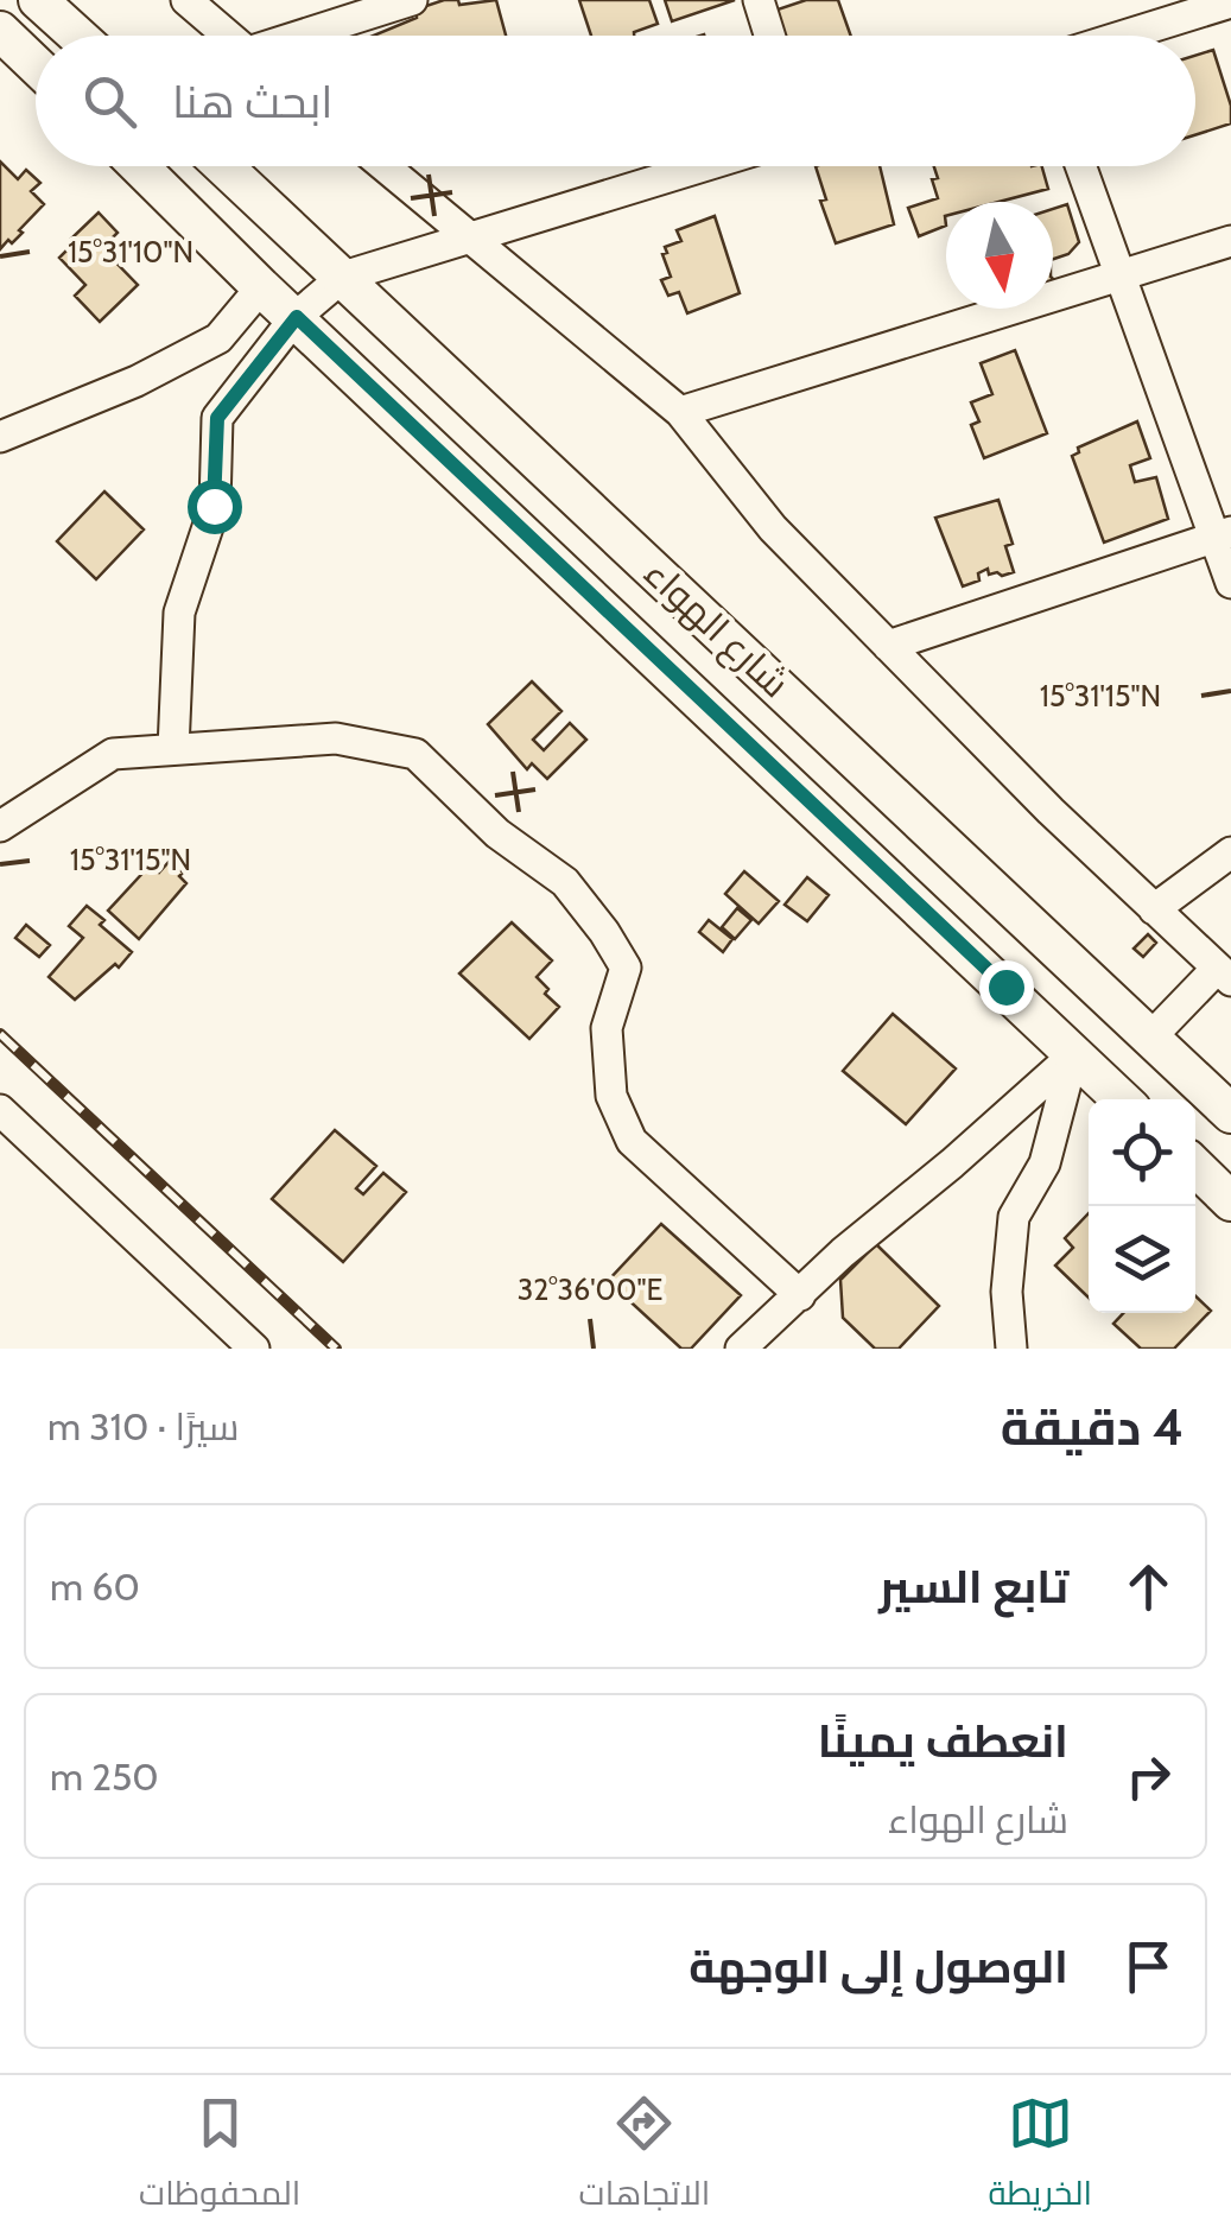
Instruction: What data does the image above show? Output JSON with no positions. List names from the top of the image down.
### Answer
{
  "streets": {
    "main road": ["شارع الهواء"]
  },
  "north": "bottom",
  "page": {
    "search": "ابحث هنا",
    "heading": ["4 دقيقة", "سيرًا · 310 m"],
    "list": [
      ["تابع السير", "60 m"],
      ["انعطف يمينًا", "شارع الهواء", "250 m"],
      "الوصول إلى الوجهة"
    ],
    "nav": ["الخريطة", "الاتجاهات", "المحفوظات"]
  },
  "coordinates": ["15°31'10\"N", "15°31'15\"N", "32°36'00\"E"]
}
